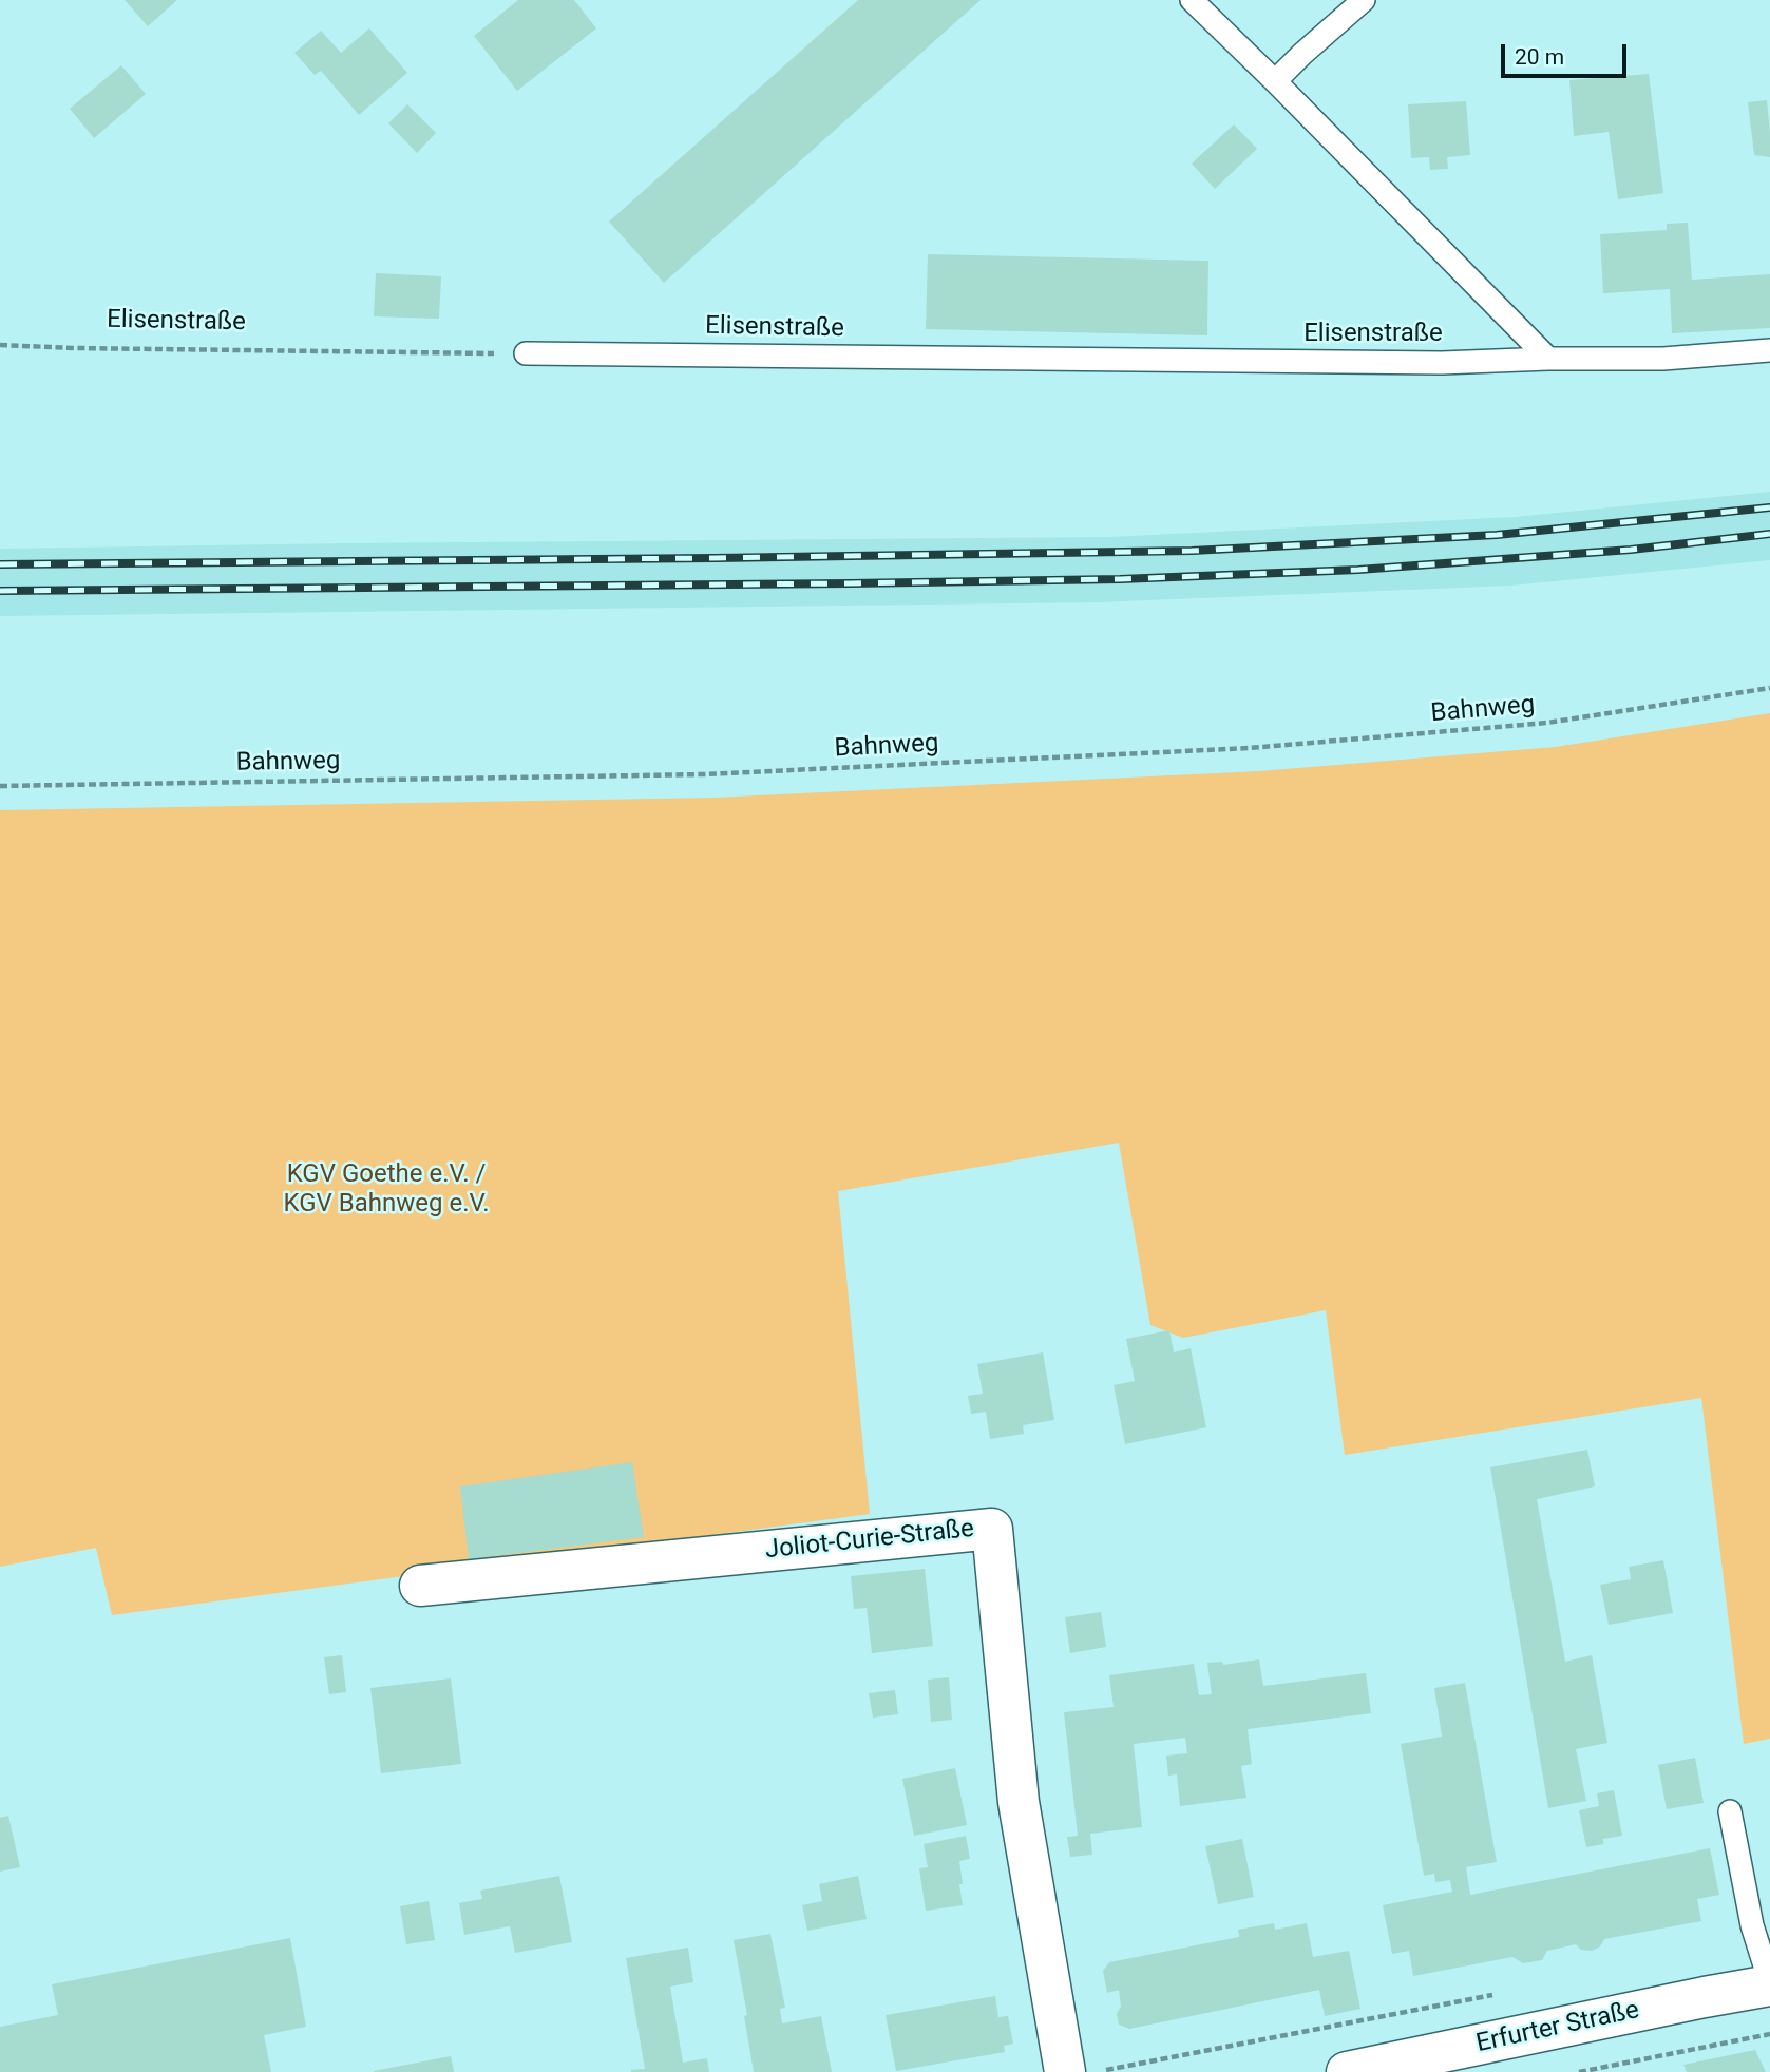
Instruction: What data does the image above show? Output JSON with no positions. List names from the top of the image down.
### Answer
{
  "streets": {
    "street": ["Joliot-Curie-Straße", "Erfurter Straße"],
    "lane": ["Elisenstraße"],
    "path": ["Bahnweg"]
  },
  "parks": ["KGV Goethe e.V. / KGV Bahnweg e.V."],
  "scale_bar": "20 m"
}
